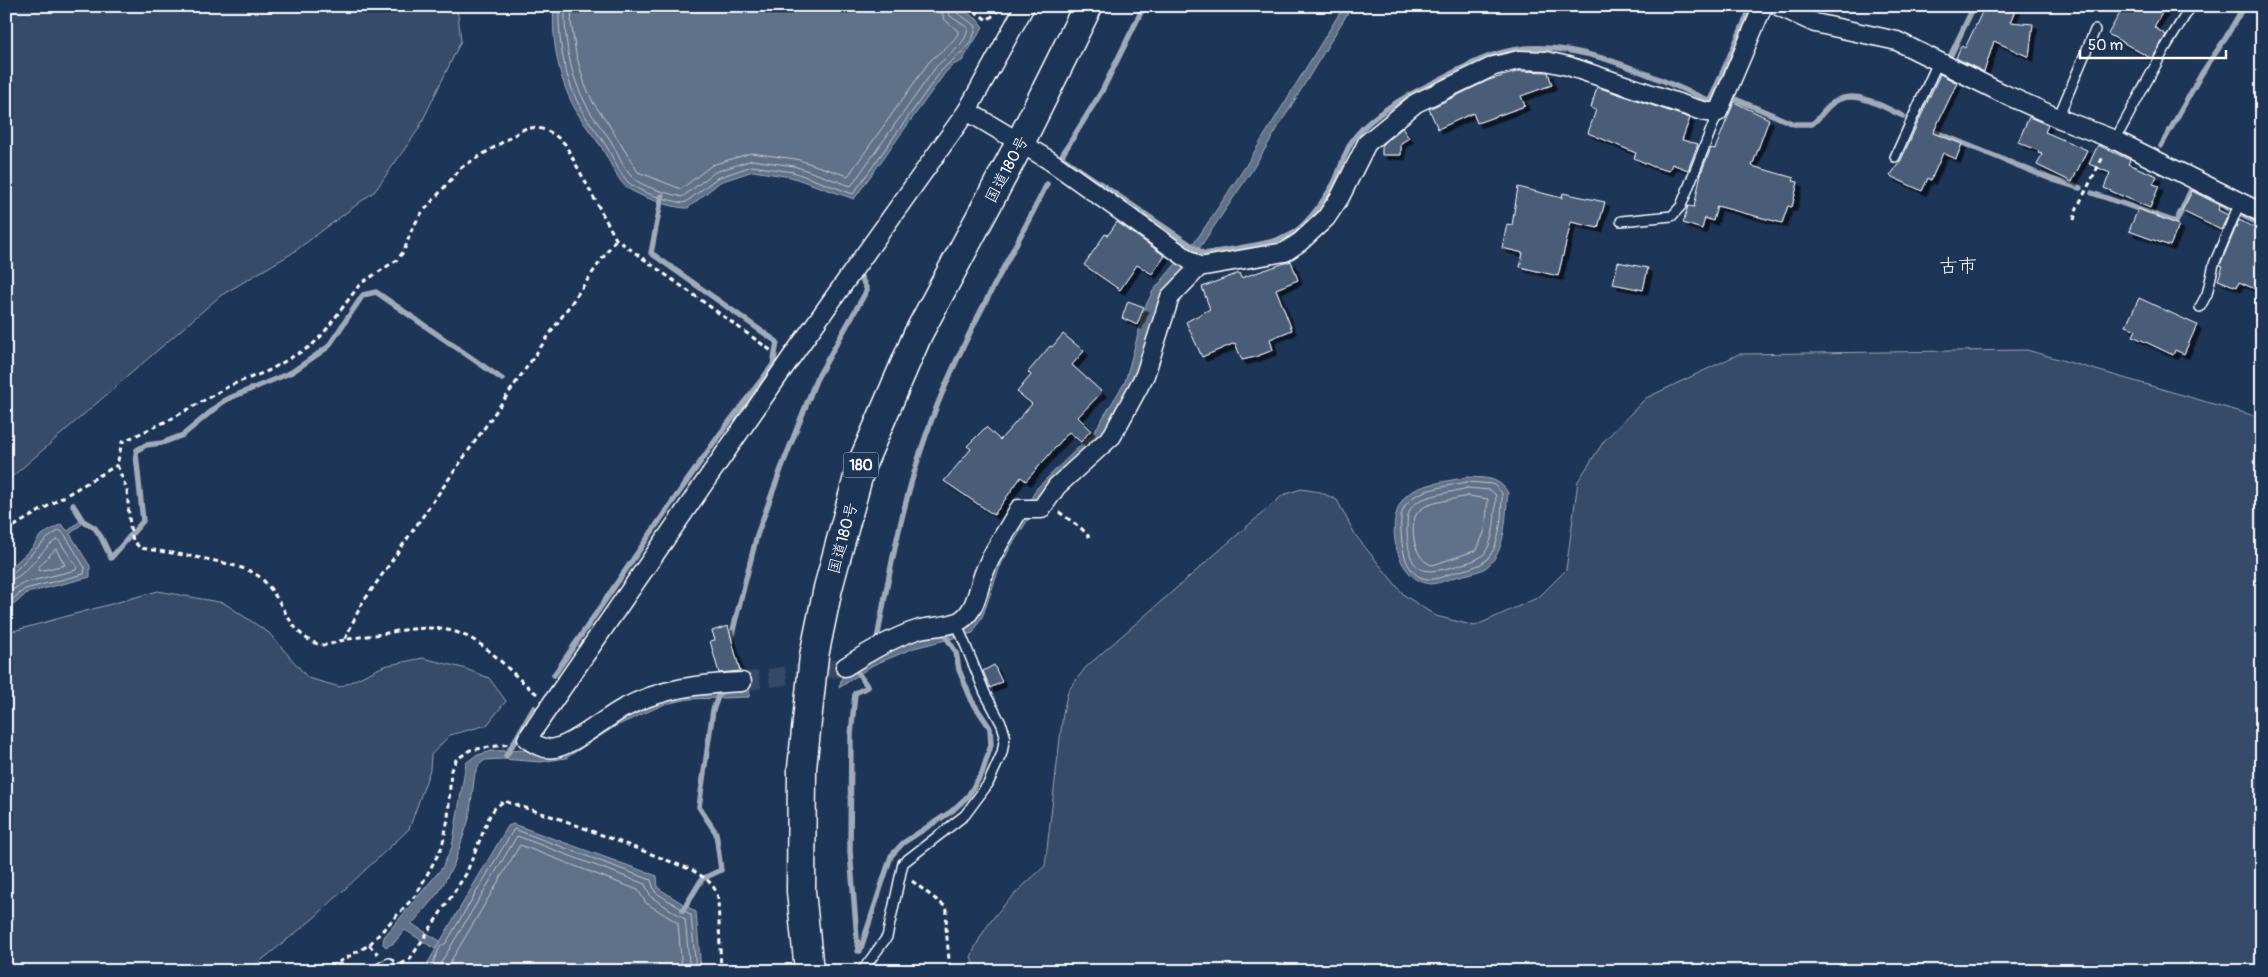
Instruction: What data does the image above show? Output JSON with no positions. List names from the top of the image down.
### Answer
{
  "streets": {
    "highway": ["国道180号", "180"]
  },
  "districts": ["古市"],
  "scale_bar": "50 m"
}
